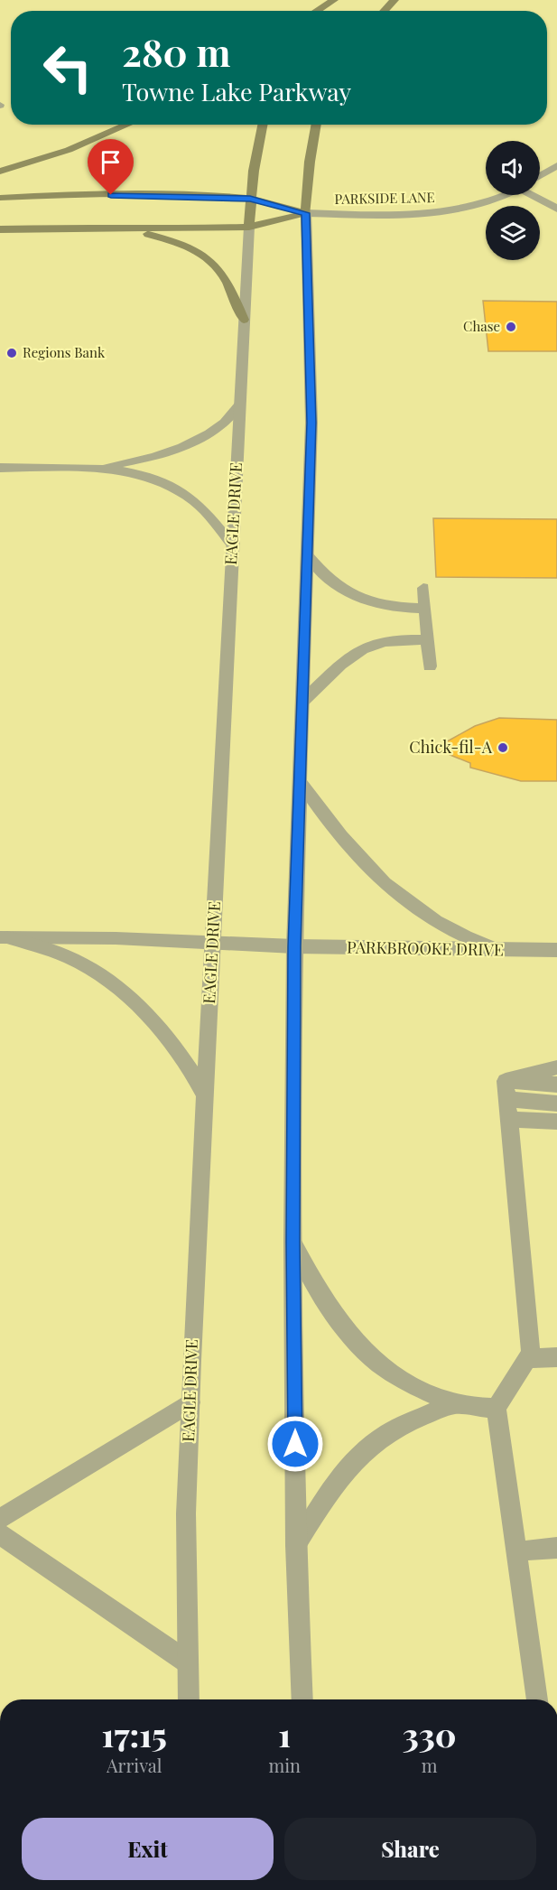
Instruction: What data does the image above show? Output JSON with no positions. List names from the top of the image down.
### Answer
{
  "streets": {
    "main road": ["EAGLE DRIVE"],
    "street": ["PARKSIDE LANE", "PARKBROOKE DRIVE"]
  },
  "crossings": [
    ["EAGLE DRIVE", "PARKBROOKE DRIVE"]
  ],
  "places": ["Chase", "Regions Bank", "Chick-fil-A"],
  "page": {
    "turn": ["280 m", "Towne Lake Parkway"],
    "eta": [
      "17:15",
      "Arrival",
      "1",
      "min",
      "330",
      "m"
    ],
    "buttons": ["Exit", "Share"]
  }
}
